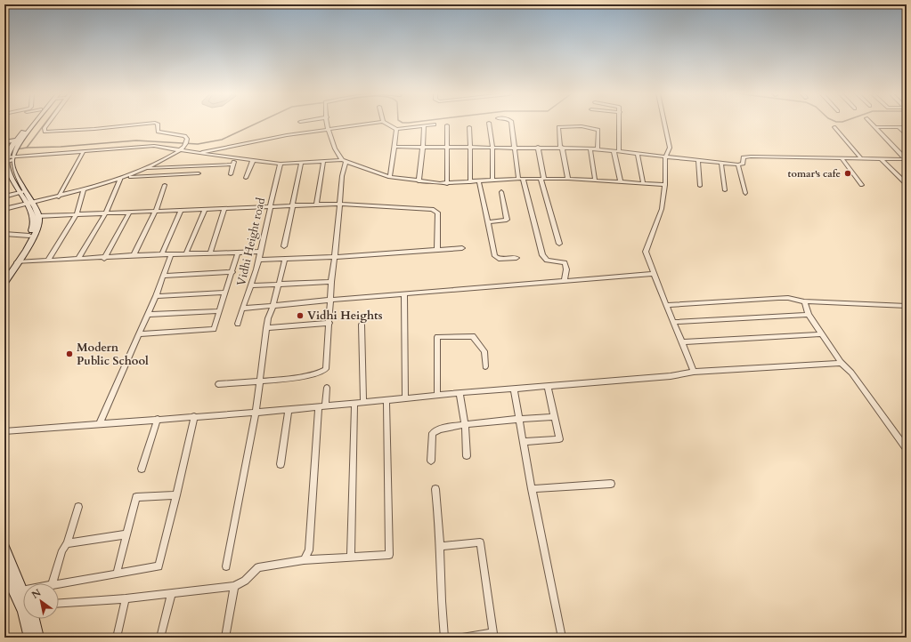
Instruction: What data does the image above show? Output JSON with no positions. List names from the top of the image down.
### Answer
{
  "streets": {
    "street": ["Vidhi Height road"]
  },
  "places": ["tomar's cafe", "Vidhi Heights", "Modern Public School"],
  "north": "top left"
}
